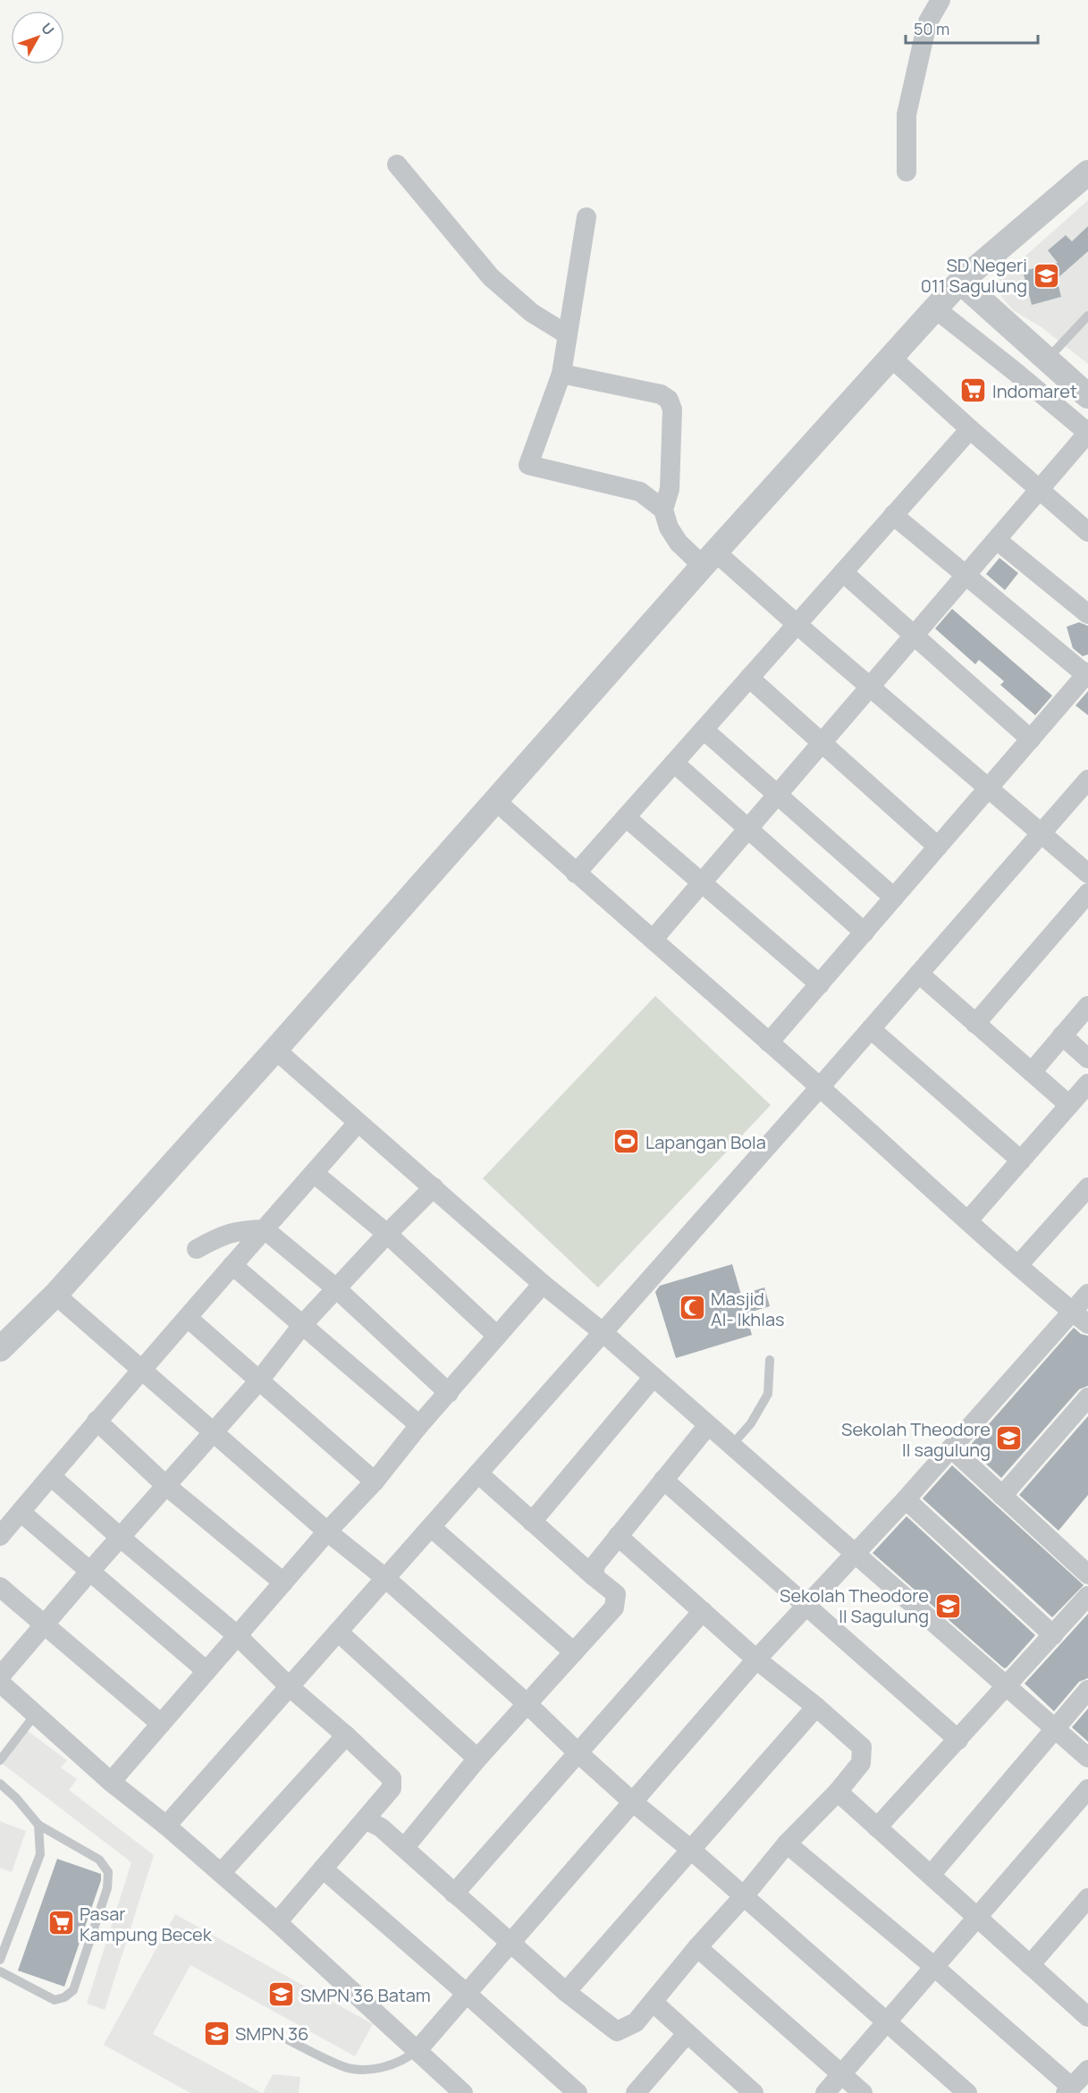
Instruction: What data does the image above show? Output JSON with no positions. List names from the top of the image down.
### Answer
{
  "places": {
    "school or university": [
      "SD Negeri 011 Sagulung",
      "Sekolah Theodore II sagulung",
      "Sekolah Theodore II Sagulung",
      "SMPN 36 Batam",
      "SMPN 36"
    ],
    "supermarket": ["Indomaret", "Pasar Kampung Becek"],
    "sports": ["Lapangan Bola"],
    "mosque": ["Masjid Al- Ikhlas"]
  },
  "scale_bar": "50 m",
  "north": "top right"
}
